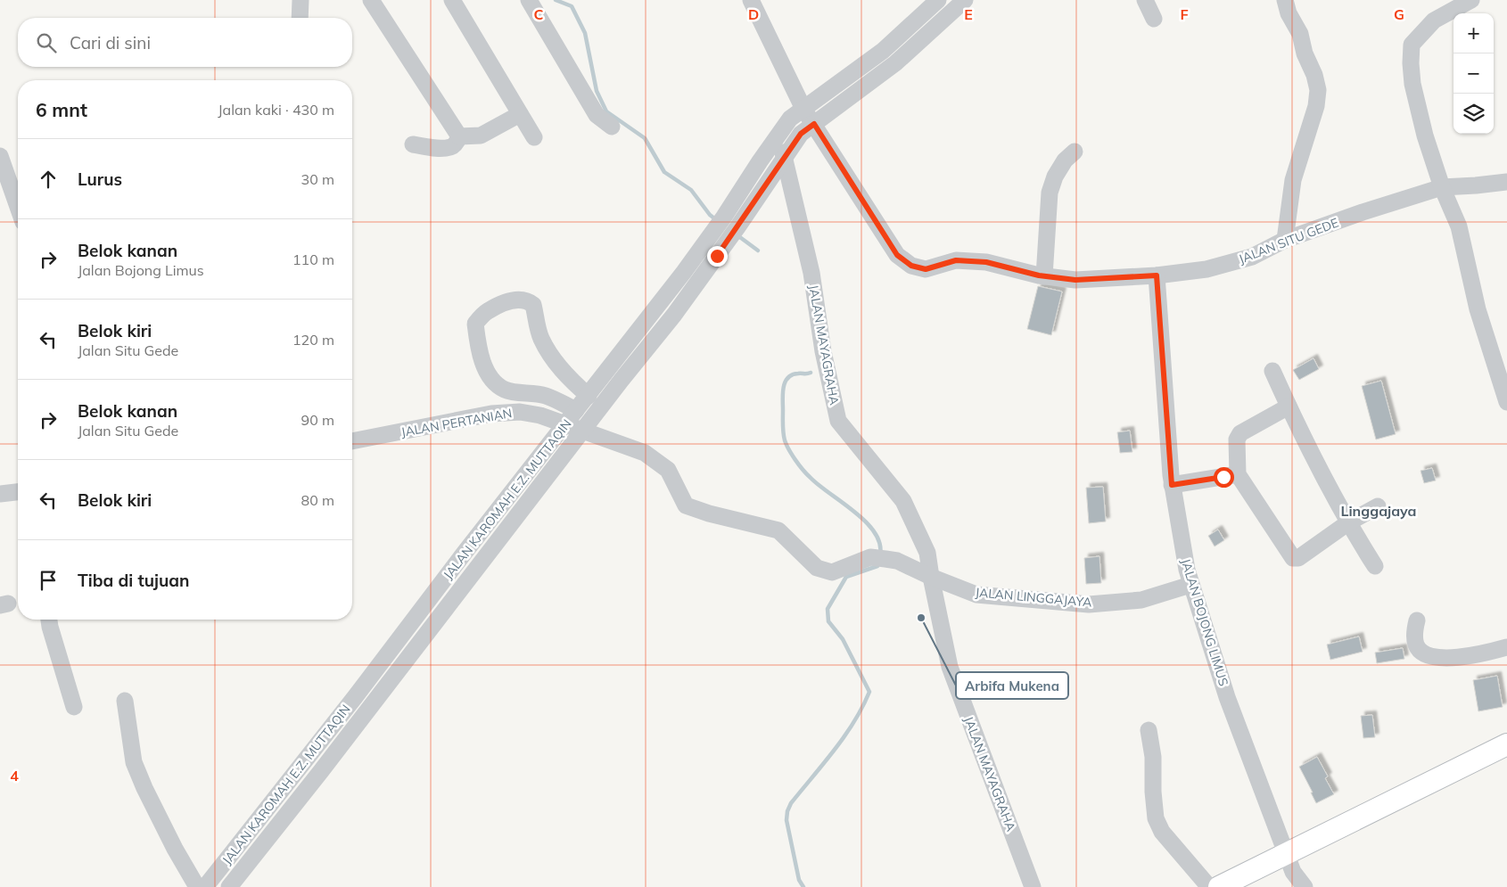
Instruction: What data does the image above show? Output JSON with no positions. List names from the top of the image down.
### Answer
{
  "streets": {
    "street": [
      "JALAN SITU GEDE",
      "JALAN MAYAGRAHA",
      "JALAN PERTANIAN",
      "JALAN KAROMAH E.Z. MUTTAQIN",
      "JALAN LINGGAJAYA",
      "JALAN BOJONG LIMUS"
    ]
  },
  "crossings": [
    ["JALAN SITU GEDE", "JALAN KAROMAH E.Z. MUTTAQIN"],
    ["JALAN SITU GEDE", "JALAN BOJONG LIMUS"],
    ["JALAN MAYAGRAHA", "JALAN KAROMAH E.Z. MUTTAQIN"],
    ["JALAN MAYAGRAHA", "JALAN LINGGAJAYA"],
    ["JALAN PERTANIAN", "JALAN KAROMAH E.Z. MUTTAQIN"],
    ["JALAN PERTANIAN", "JALAN LINGGAJAYA"],
    ["JALAN LINGGAJAYA", "JALAN BOJONG LIMUS"]
  ],
  "districts": ["Linggajaya"],
  "places": ["Arbifa Mukena"],
  "page": {
    "map_buttons": ["+", "−"],
    "search": "Cari di sini",
    "heading": ["6 mnt", "Jalan kaki · 430 m"],
    "list": [
      ["Lurus", "30 m"],
      ["Belok kanan", "Jalan Bojong Limus", "110 m"],
      ["Belok kiri", "Jalan Situ Gede", "120 m"],
      ["Belok kanan", "Jalan Situ Gede", "90 m"],
      ["Belok kiri", "80 m"],
      "Tiba di tujuan"
    ]
  },
  "grid": {
    "columns": [
      "C",
      "D",
      "E",
      "F",
      "G"
    ],
    "rows": ["4"]
  }
}
